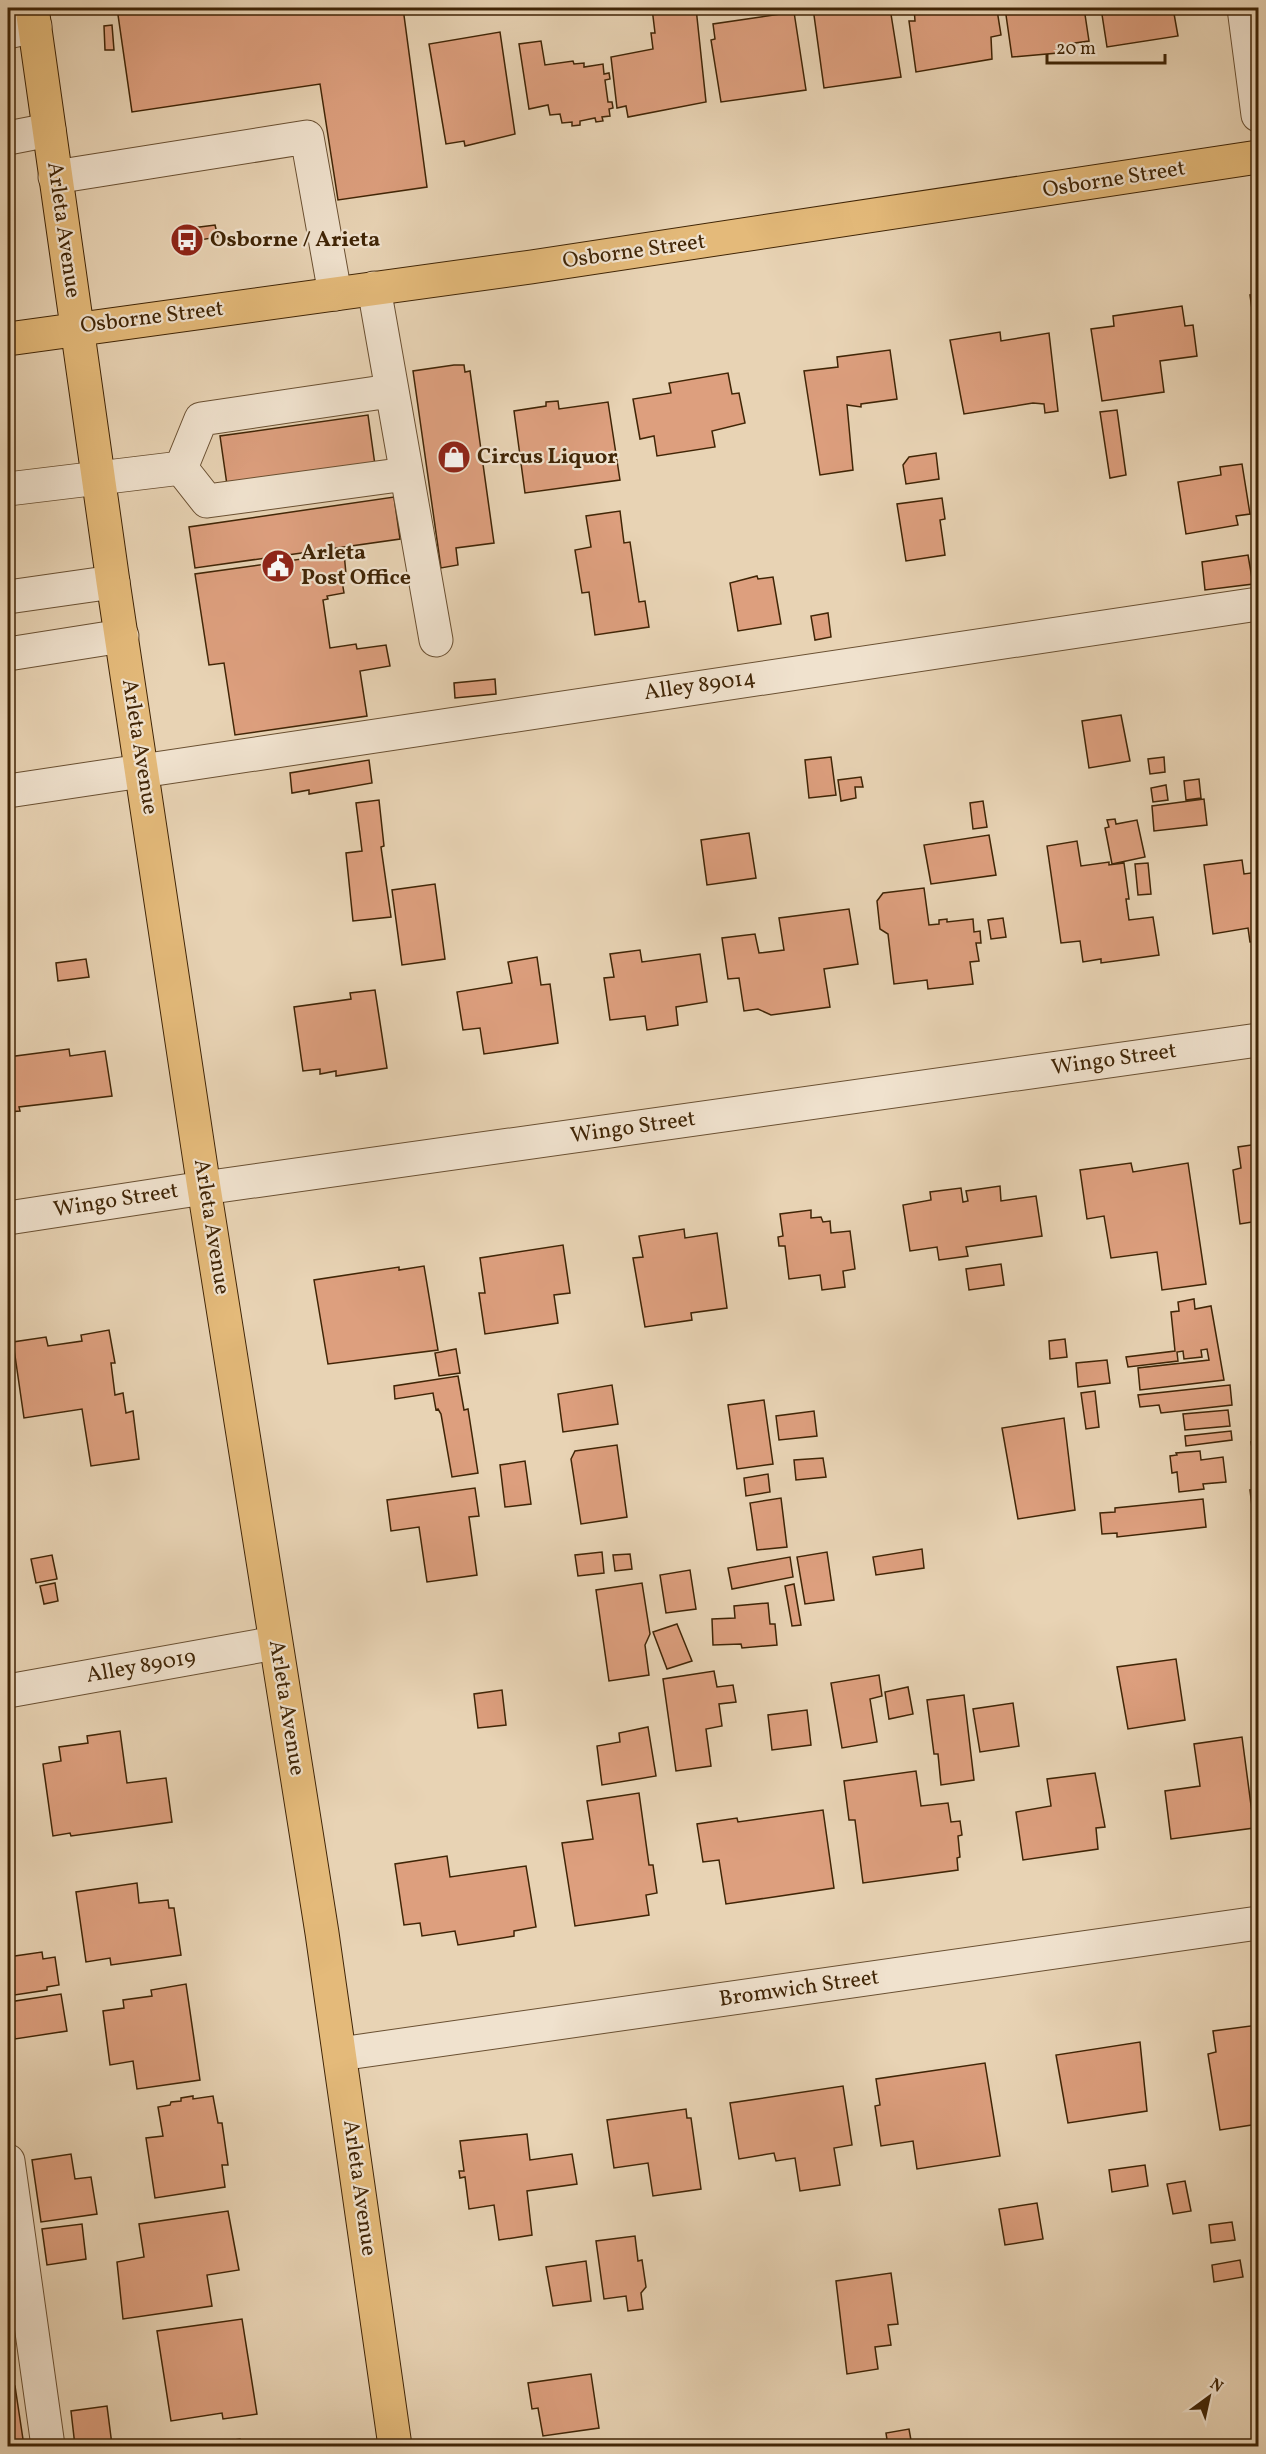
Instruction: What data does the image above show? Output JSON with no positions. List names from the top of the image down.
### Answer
{
  "streets": {
    "main road": ["Osborne Street", "Arleta Avenue"],
    "street": [
      "Alley 89014",
      "Wingo Street",
      "Alley 89019",
      "Bromwich Street"
    ]
  },
  "crossings": [
    ["Osborne Street", "Arleta Avenue"],
    ["Arleta Avenue", "Alley 89014"],
    ["Arleta Avenue", "Wingo Street"],
    ["Arleta Avenue", "Alley 89019"],
    ["Arleta Avenue", "Bromwich Street"]
  ],
  "places": {
    "bus stop": ["Osborne / Arieta"],
    "shop": ["Circus Liquor"],
    "public building": ["Arleta Post Office"]
  },
  "scale_bar": "20 m",
  "north": "top right"
}
